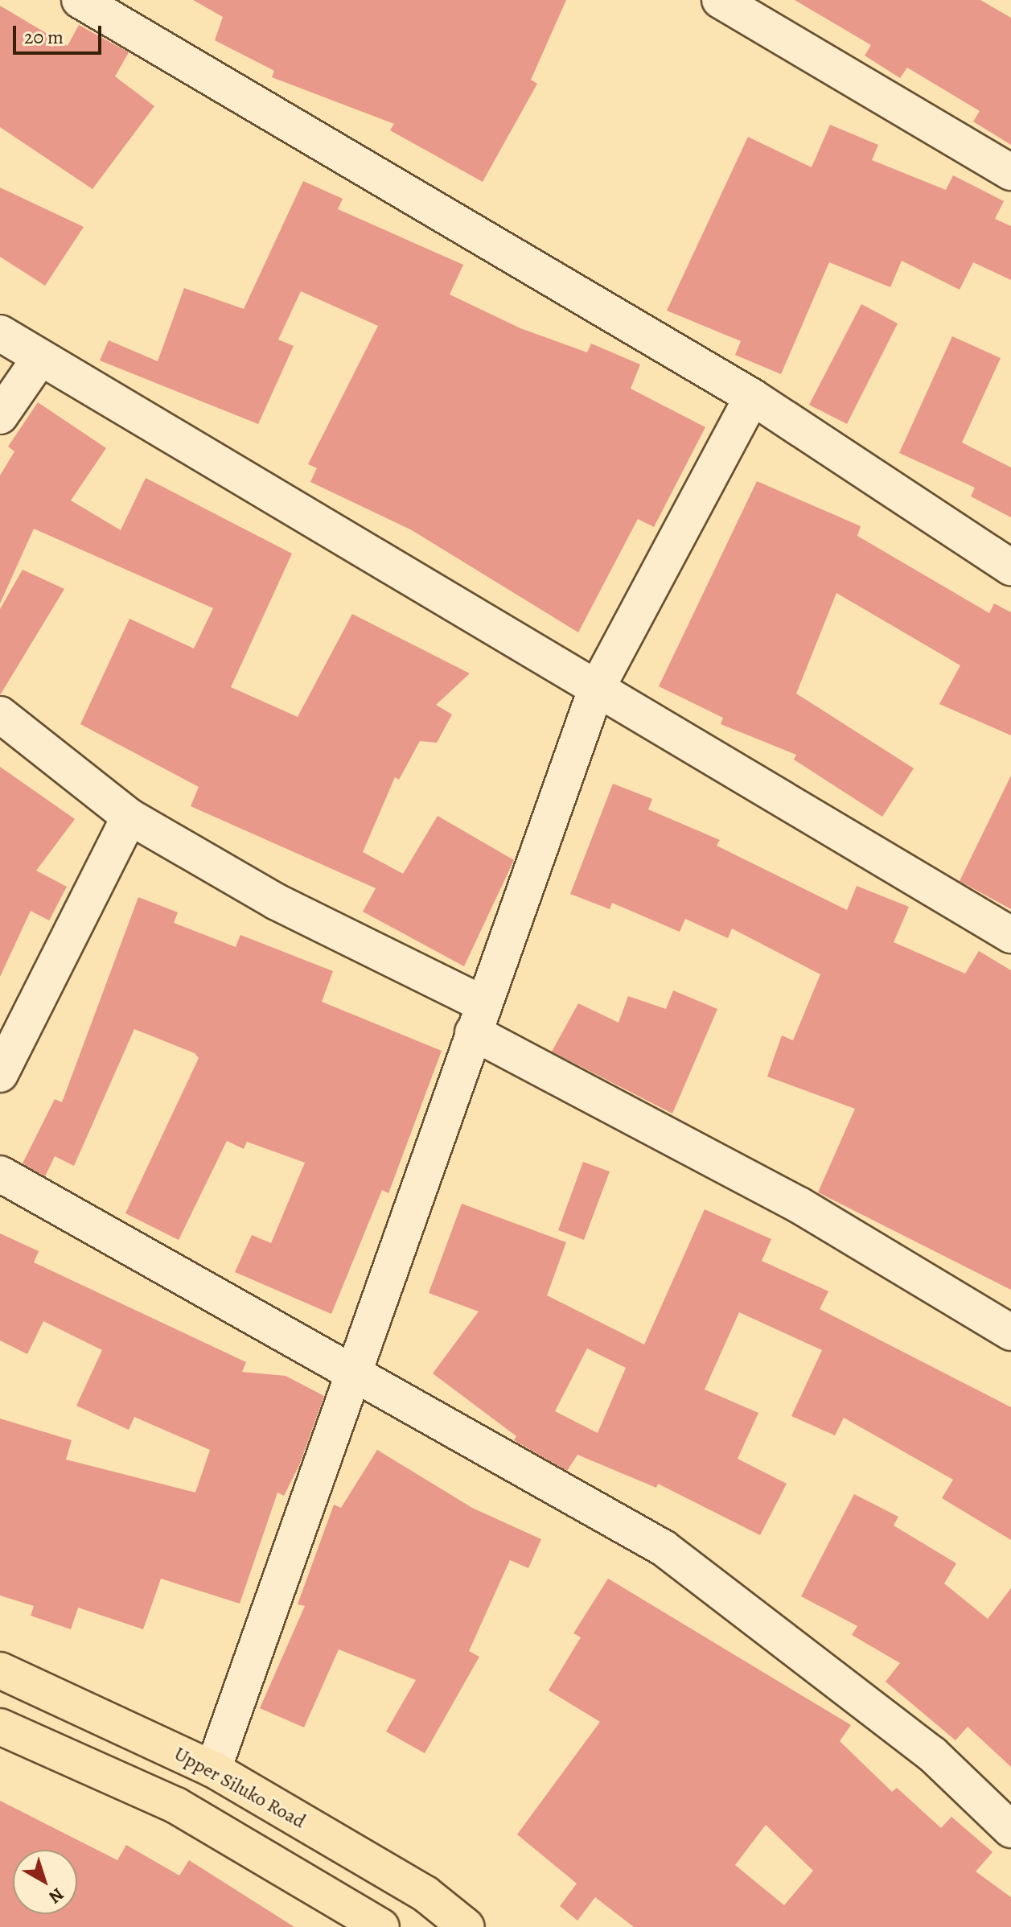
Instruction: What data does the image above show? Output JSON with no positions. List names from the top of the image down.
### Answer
{
  "streets": {
    "main road": ["Upper Siluko Road"]
  },
  "scale_bar": "20 m",
  "north": "bottom right"
}
